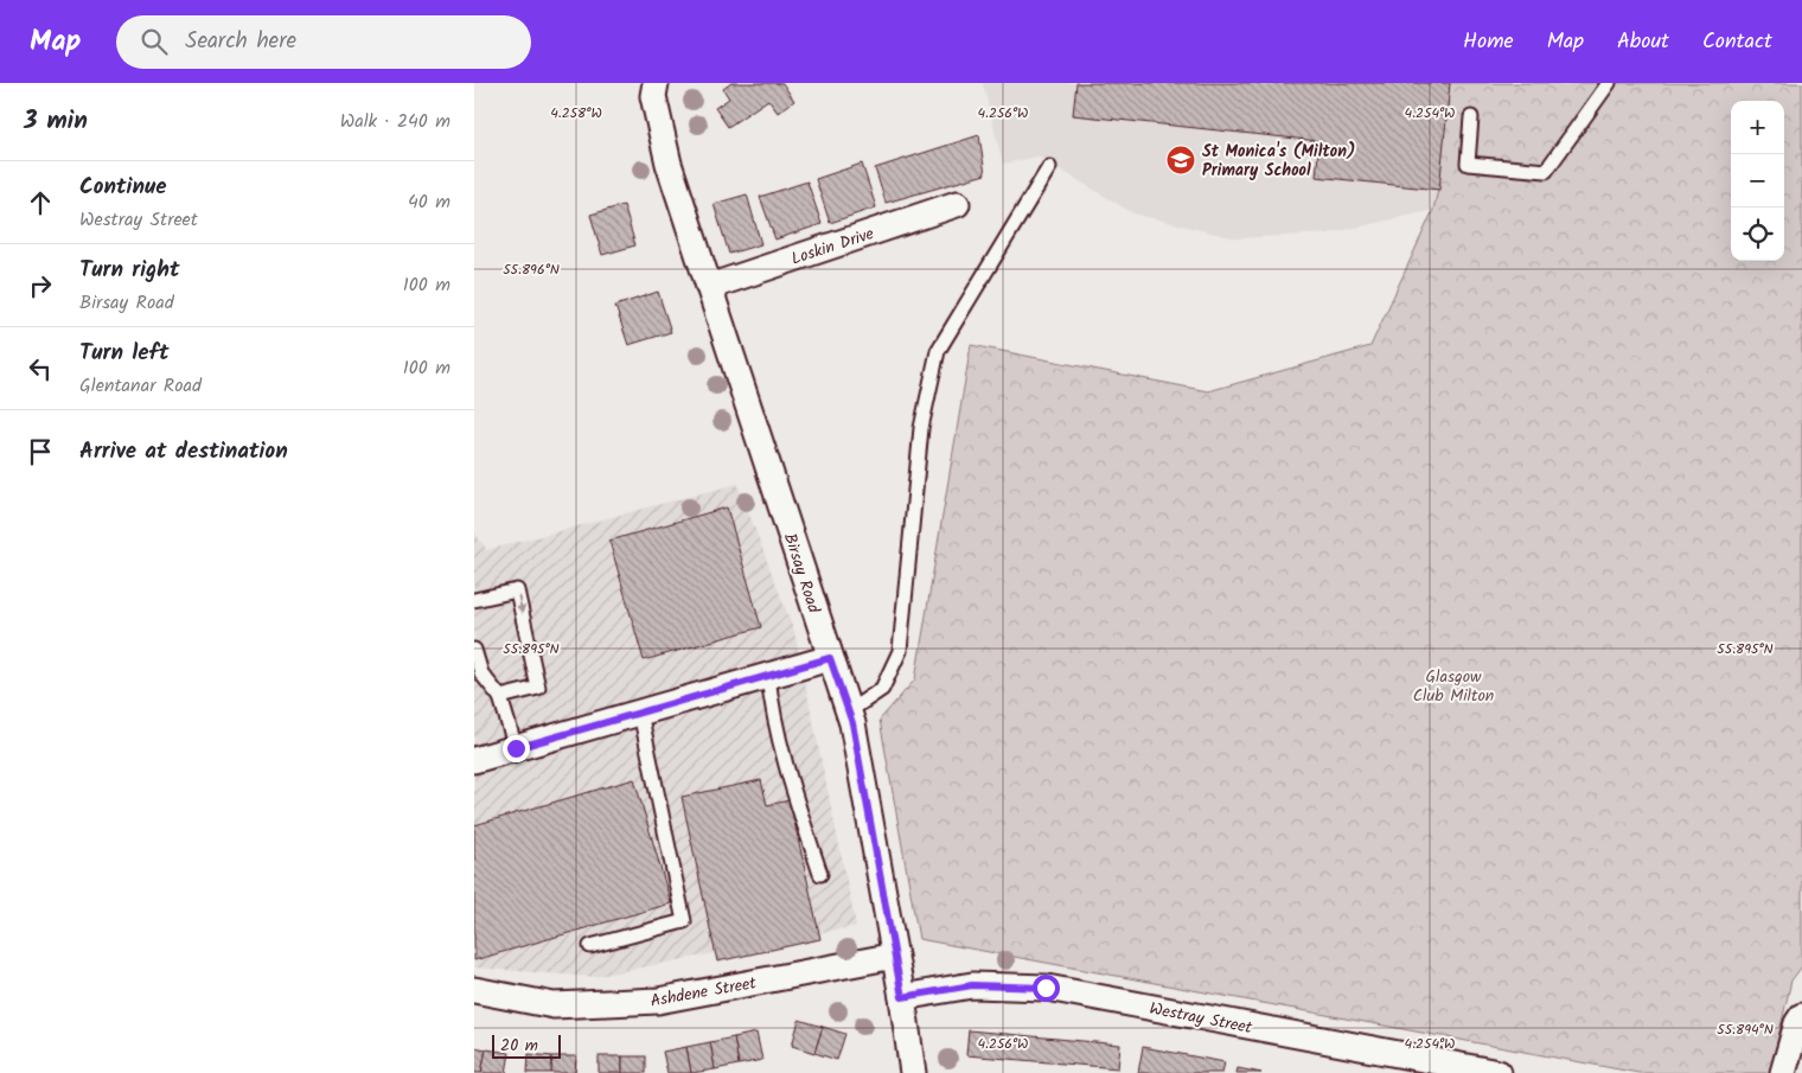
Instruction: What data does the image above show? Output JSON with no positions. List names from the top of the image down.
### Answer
{
  "streets": {
    "street": [
      "Loskin Drive",
      "Birsay Road",
      "Ashdene Street",
      "Westray Street"
    ]
  },
  "crossings": [
    ["Loskin Drive", "Birsay Road"],
    ["Birsay Road", "Ashdene Street"],
    ["Birsay Road", "Westray Street"]
  ],
  "parks": ["Glasgow Club Milton"],
  "places": {
    "school or university": ["St Monica's (Milton) Primary School"]
  },
  "scale_bar": "20 m",
  "page": {
    "header": "Map",
    "search": "Search here",
    "nav": [
      "Home",
      "Map",
      "About",
      "Contact"
    ],
    "heading": ["3 min", "Walk · 240 m"],
    "map_buttons": ["+", "−"],
    "list": [
      ["Continue", "Westray Street", "40 m"],
      ["Turn right", "Birsay Road", "100 m"],
      ["Turn left", "Glentanar Road", "100 m"],
      "Arrive at destination"
    ],
    "scale": "20 m"
  },
  "coordinates": [
    "4.258°W",
    "4.256°W",
    "4.254°W",
    "55.896°N",
    "55.895°N",
    "55.894°N"
  ]
}
